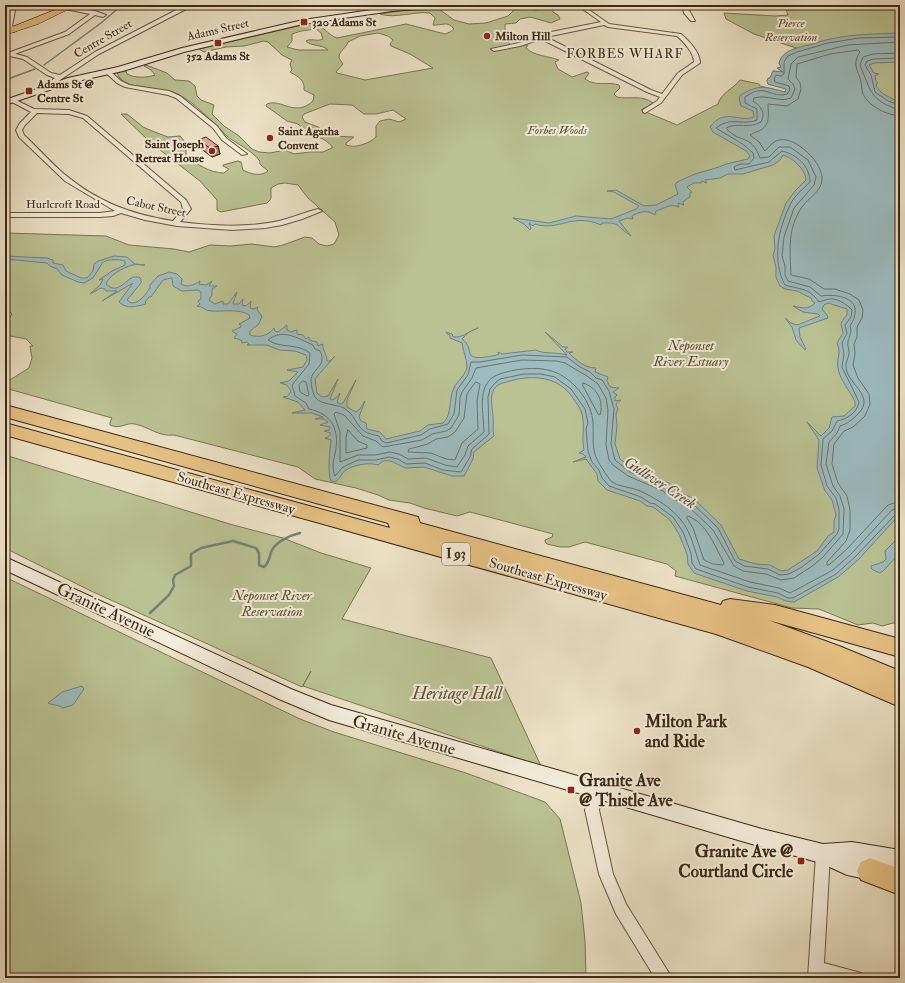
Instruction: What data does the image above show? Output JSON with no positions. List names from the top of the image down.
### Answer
{
  "streets": {
    "highway": ["Southeast Expressway", "I 93"],
    "main road": ["Adams Street", "Granite Avenue"],
    "street": ["Centre Street", "Hurlcroft Road", "Cabot Street"]
  },
  "crossings": [
    ["Adams Street", "Centre Street"],
    ["Hurlcroft Road", "Cabot Street"]
  ],
  "districts": ["FORBES WHARF"],
  "water": ["Gulliver Creek"],
  "parks": [
    "Pierce Reservation",
    "Forbes Woods",
    "Neponset River Estuary",
    "Neponset River Reservation",
    "Heritage Hall"
  ],
  "places": {
    "transit": [
      "320 Adams St",
      "352 Adams St",
      "Adams St @ Centre St",
      "Granite Ave @ Thistle Ave",
      "Granite Ave @ Courtland Circle"
    ],
    "other": [
      "Milton Hill",
      "Saint Agatha Convent",
      "Saint Joseph Retreat House",
      "Milton Park and Ride"
    ]
  }
}
